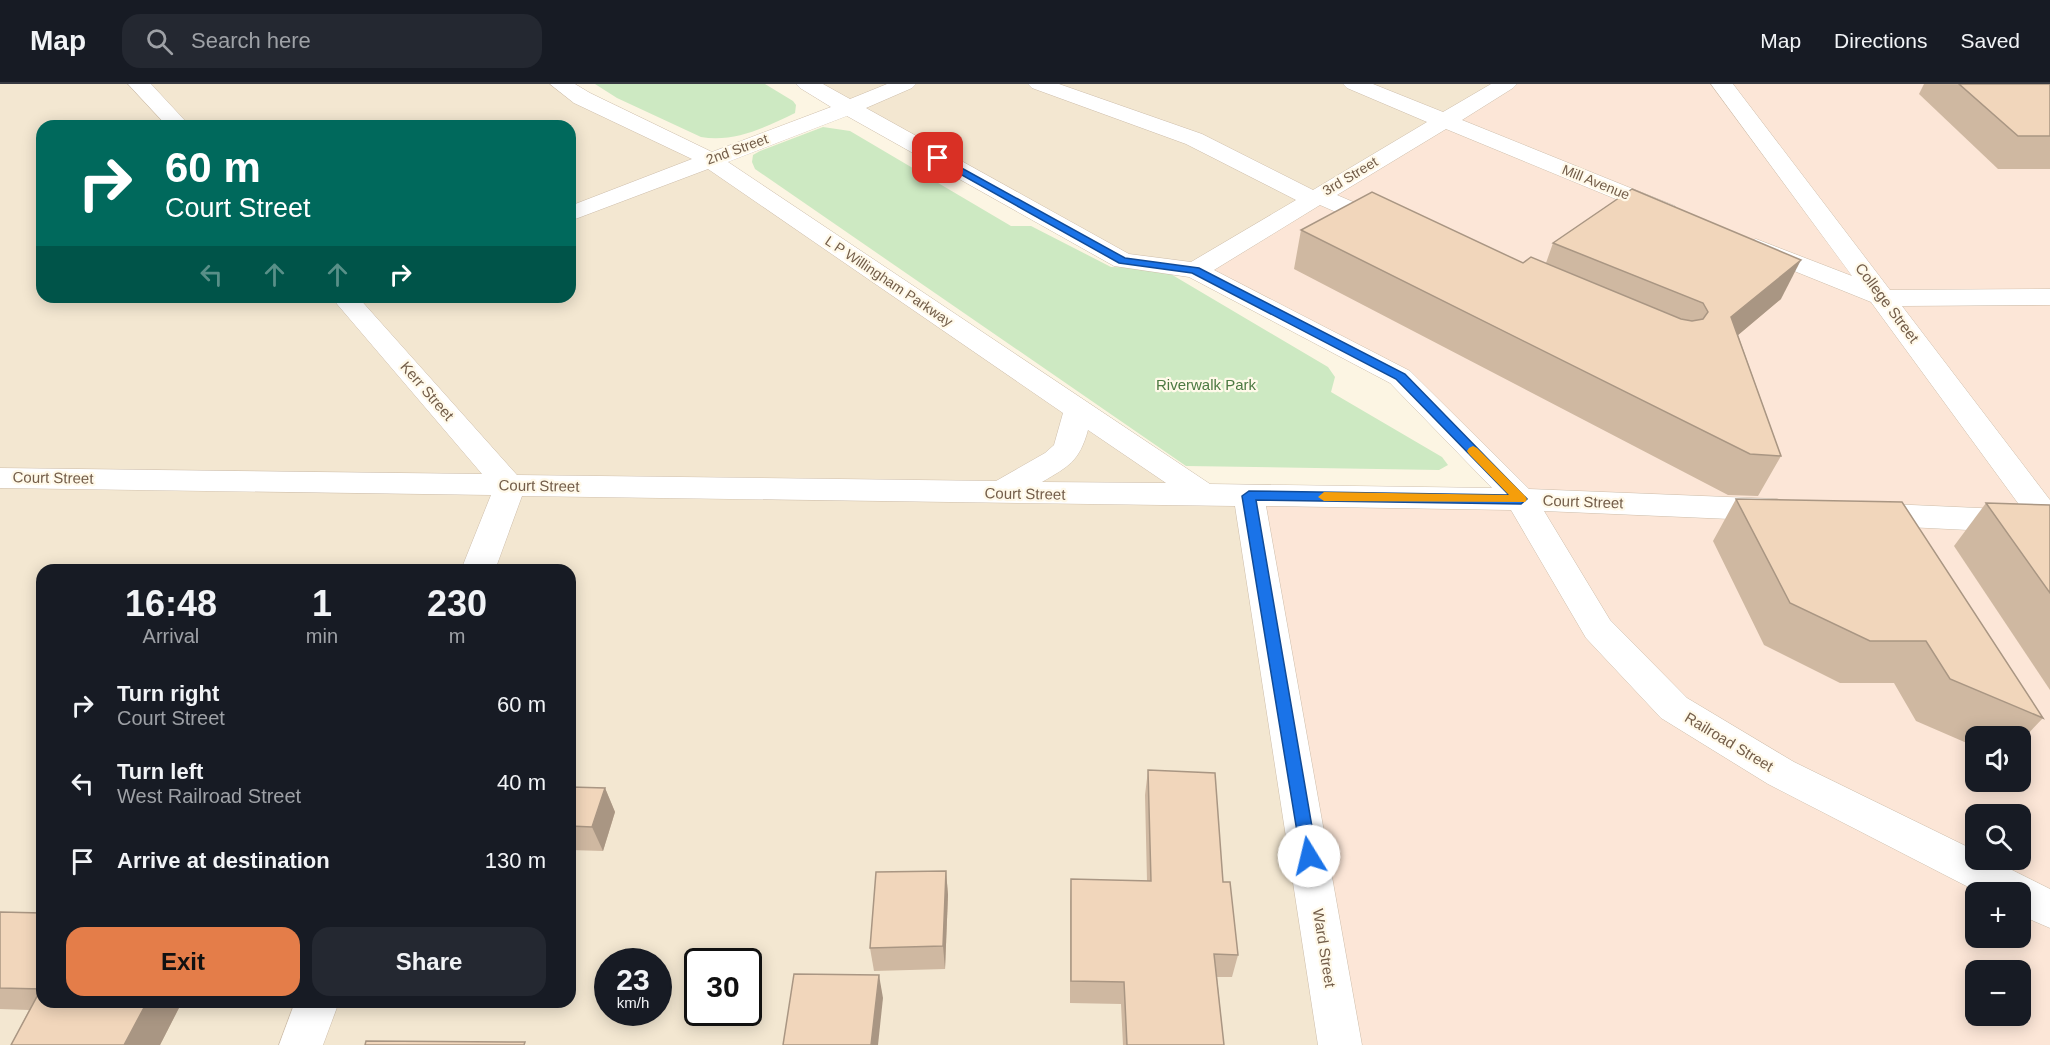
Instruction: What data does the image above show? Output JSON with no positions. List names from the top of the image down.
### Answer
{
  "streets": {
    "street": [
      "2nd Street",
      "3rd Street",
      "Mill Avenue",
      "L P Willingham Parkway",
      "College Street",
      "Kerr Street",
      "Court Street",
      "Railroad Street",
      "Ward Street"
    ]
  },
  "crossings": [
    ["2nd Street", "L P Willingham Parkway"],
    ["3rd Street", "Mill Avenue"],
    ["3rd Street", "Railroad Street"],
    ["L P Willingham Parkway", "Court Street"],
    ["Kerr Street", "Court Street"],
    ["Court Street", "Railroad Street"],
    ["Court Street", "Ward Street"]
  ],
  "parks": ["Riverwalk Park"],
  "page": {
    "header": "Map",
    "search": "Search here",
    "nav": ["Map", "Directions", "Saved"],
    "turn": ["60 m", "Court Street"],
    "eta": [
      "16:48",
      "Arrival",
      "1",
      "min",
      "230",
      "m"
    ],
    "list": [
      {
        "name": "Turn right",
        "note": "Court Street",
        "value": "60 m"
      },
      {
        "name": "Turn left",
        "note": "West Railroad Street",
        "value": "40 m"
      },
      {
        "name": "Arrive at destination",
        "value": "130 m"
      }
    ],
    "map_buttons": ["+", "−"],
    "buttons": ["Exit", "Share"],
    "speed": "23 km/h",
    "limit": "30"
  }
}
